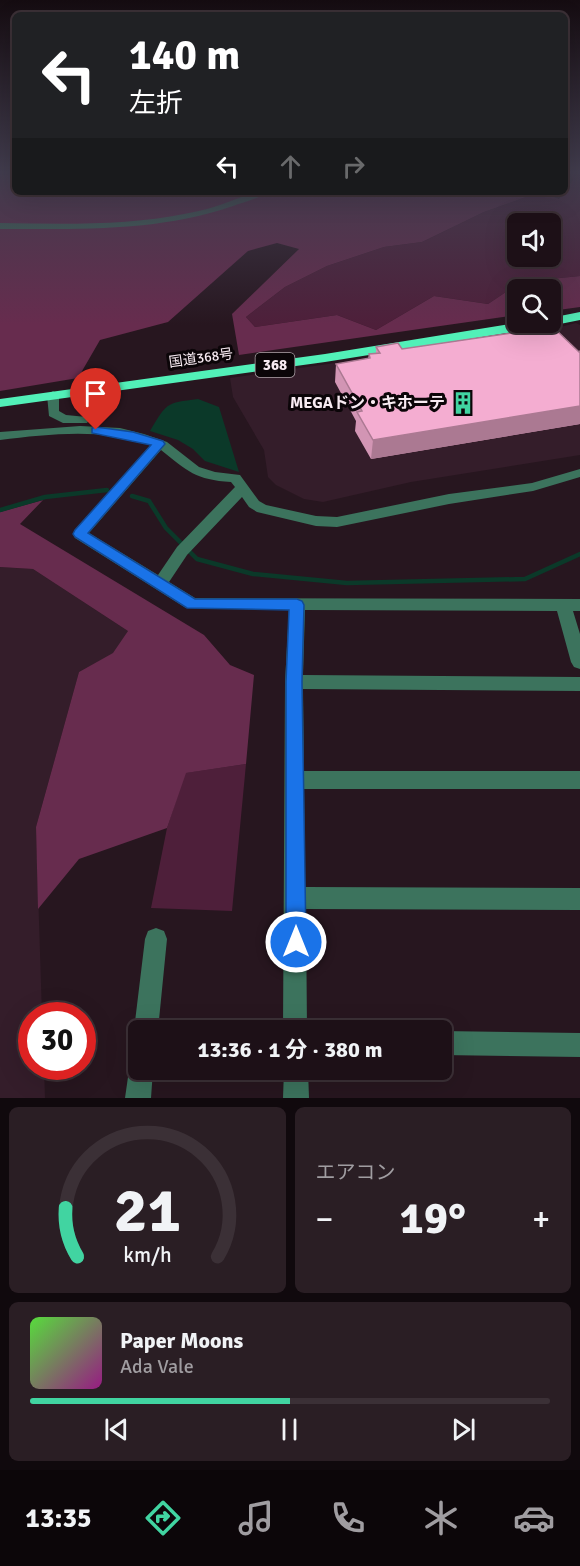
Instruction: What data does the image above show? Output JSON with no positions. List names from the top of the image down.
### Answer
{
  "streets": {
    "highway": ["国道368号", "368"]
  },
  "places": {
    "building": ["MEGAドン・キホーテ"]
  },
  "page": {
    "turn": ["140 m", "左折"],
    "limit": "30",
    "trip": "13:36 · 1 分 · 380 m",
    "tile": "エアコン",
    "heat": ["−", "19°", "+"],
    "song": ["Paper Moons", "Ada Vale"],
    "tabs": "13:35",
    "gauge": ["21", "km/h"]
  }
}
